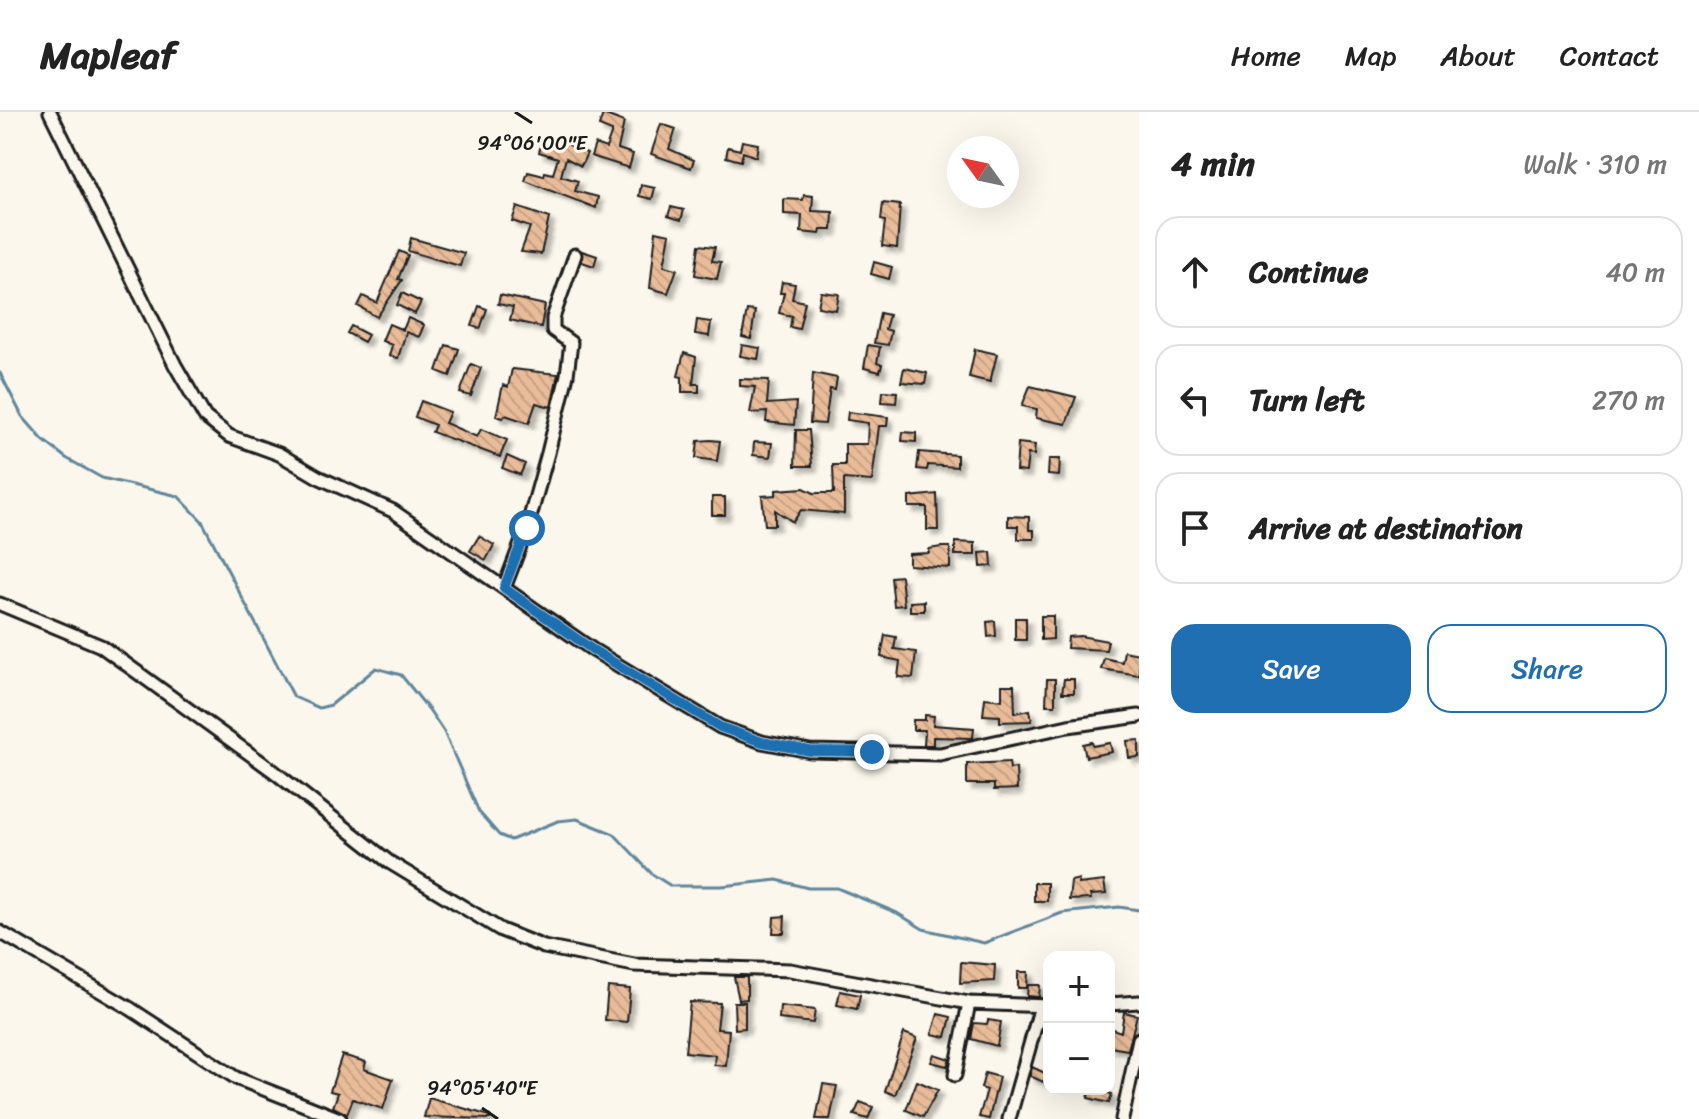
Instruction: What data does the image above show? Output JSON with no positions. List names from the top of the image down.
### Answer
{
  "north": "top left",
  "page": {
    "header": "Mapleaf",
    "nav": [
      "Home",
      "Map",
      "About",
      "Contact"
    ],
    "heading": ["4 min", "Walk · 310 m"],
    "list": [
      ["Continue", "40 m"],
      ["Turn left", "270 m"],
      "Arrive at destination"
    ],
    "buttons": ["Save", "Share"],
    "map_buttons": ["+", "−"]
  },
  "coordinates": ["94°06'00\"E", "94°05'40\"E"]
}
